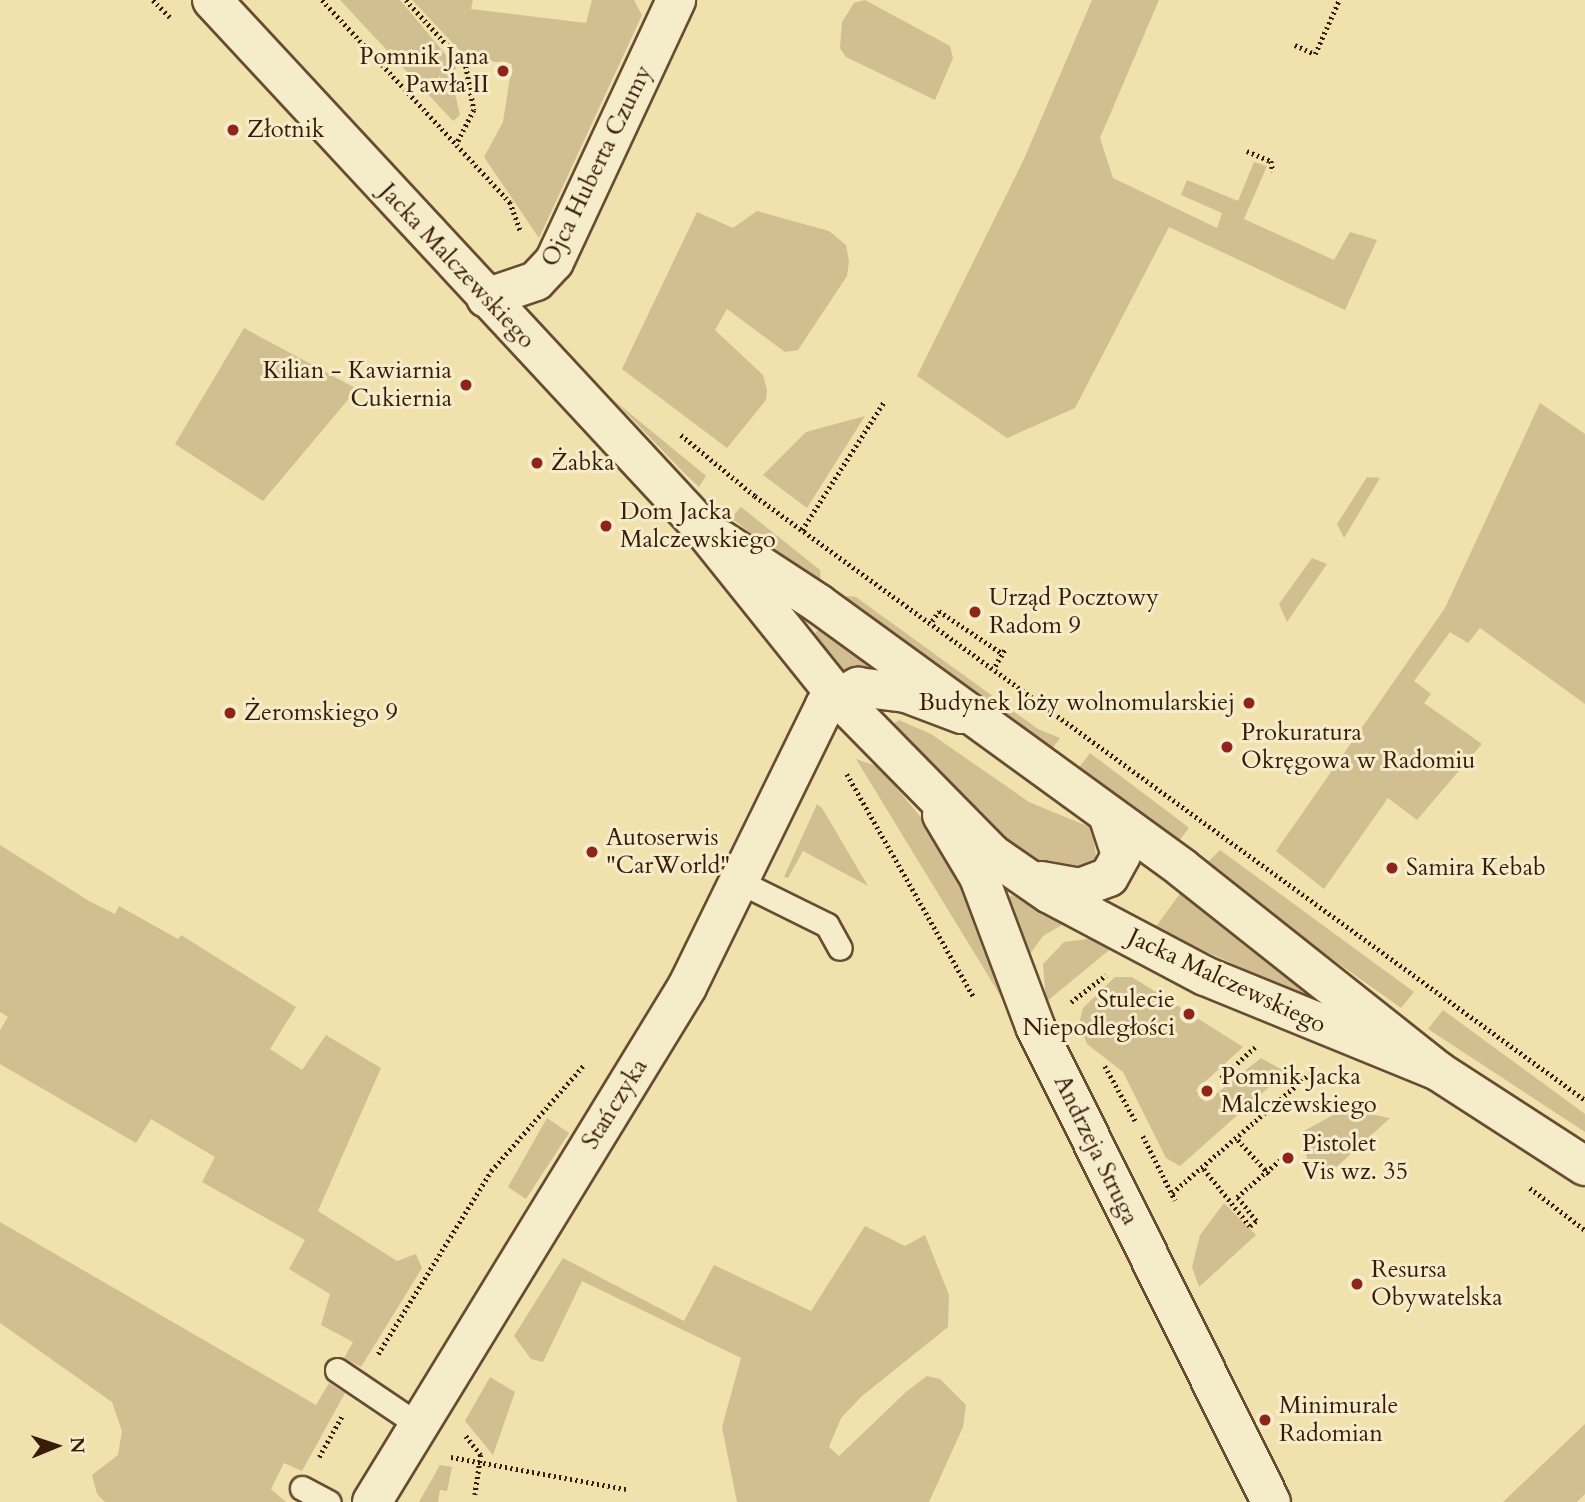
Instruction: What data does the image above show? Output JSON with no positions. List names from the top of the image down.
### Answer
{
  "streets": {
    "street": [
      "Ojca Huberta Czumy",
      "Jacka Malczewskiego",
      "Stańczyka",
      "Andrzeja Struga"
    ]
  },
  "crossings": [
    ["Ojca Huberta Czumy", "Jacka Malczewskiego"],
    ["Jacka Malczewskiego", "Stańczyka"],
    ["Jacka Malczewskiego", "Andrzeja Struga"]
  ],
  "places": [
    "Pomnik Jana Pawła II",
    "Złotnik",
    "Kilian - Kawiarnia Cukiernia",
    "Żabka",
    "Dom Jacka Malczewskiego",
    "Urząd Pocztowy Radom 9",
    "Budynek loży wolnomularskiej",
    "Żeromskiego 9",
    "Prokuratura Okręgowa w Radomiu",
    "Autoserwis \"CarWorld\"",
    "Samira Kebab",
    "Stulecie Niepodległości",
    "Pomnik Jacka Malczewskiego",
    "Pistolet Vis wz. 35",
    "Resursa Obywatelska",
    "Minimurale Radomian"
  ],
  "north": "right"
}
